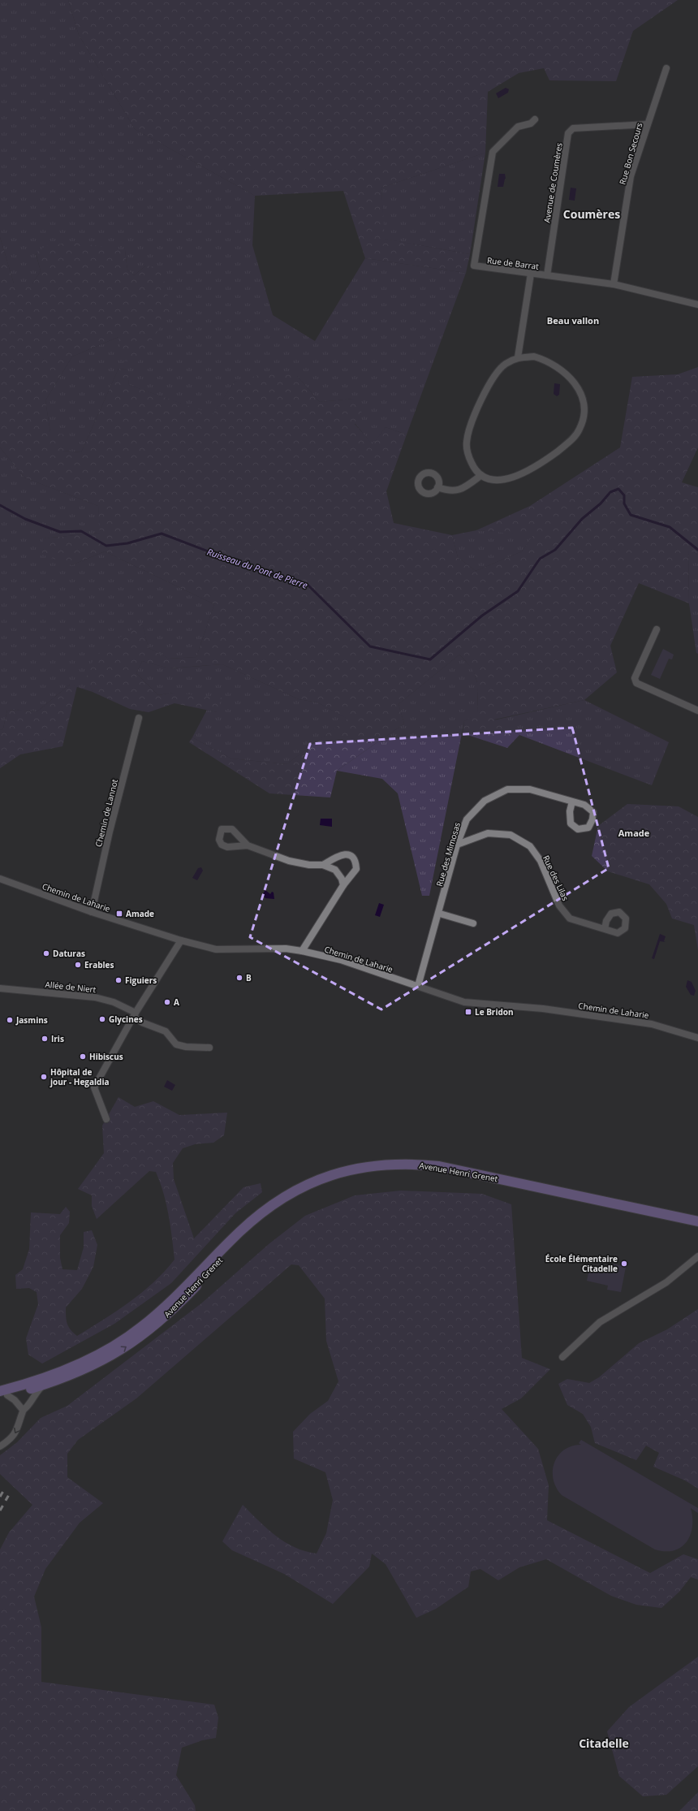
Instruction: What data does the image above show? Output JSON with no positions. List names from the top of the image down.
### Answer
{
  "streets": {
    "main road": ["Avenue Henri Grenet"],
    "street": [
      "Rue Bon Secours",
      "Avenue de Coumères",
      "Rue de Barrat",
      "Chemin de Lannot",
      "Rue des Mimosas",
      "Rue des Lilas",
      "Chemin de Laharie",
      "Allée de Niert"
    ]
  },
  "crossings": [
    ["Rue Bon Secours", "Avenue de Coumères"],
    ["Rue Bon Secours", "Rue de Barrat"],
    ["Avenue de Coumères", "Rue de Barrat"],
    ["Chemin de Lannot", "Chemin de Laharie"],
    ["Rue des Mimosas", "Rue des Lilas"],
    ["Rue des Mimosas", "Chemin de Laharie"]
  ],
  "districts": [
    "Coumères",
    "Beau vallon",
    "Amade",
    "Citadelle"
  ],
  "water": ["Ruisseau du Pont de Pierre"],
  "places": {
    "transit": ["Amade", "Le Bridon"],
    "other": [
      "Daturas",
      "Erables",
      "B",
      "Figuiers",
      "A",
      "Glycines",
      "Jasmins",
      "Iris",
      "Hibiscus",
      "Hôpital de jour - Hegaldia",
      "École Élémentaire Citadelle"
    ]
  }
}
